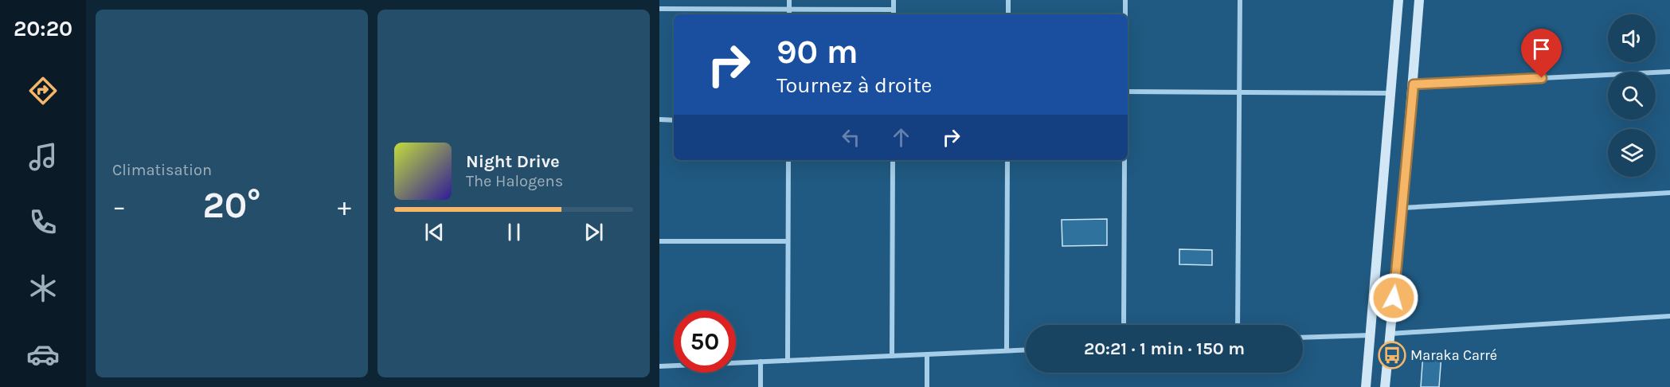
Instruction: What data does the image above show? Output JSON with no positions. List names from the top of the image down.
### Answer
{
  "places": {
    "bus stop": ["Maraka Carré"]
  },
  "page": {
    "tabs": "20:20",
    "tile": "Climatisation",
    "turn": ["90 m", "Tournez à droite"],
    "song": ["Night Drive", "The Halogens"],
    "heat": ["−", "20°", "+"],
    "limit": "50",
    "trip": "20:21 · 1 min · 150 m"
  }
}
